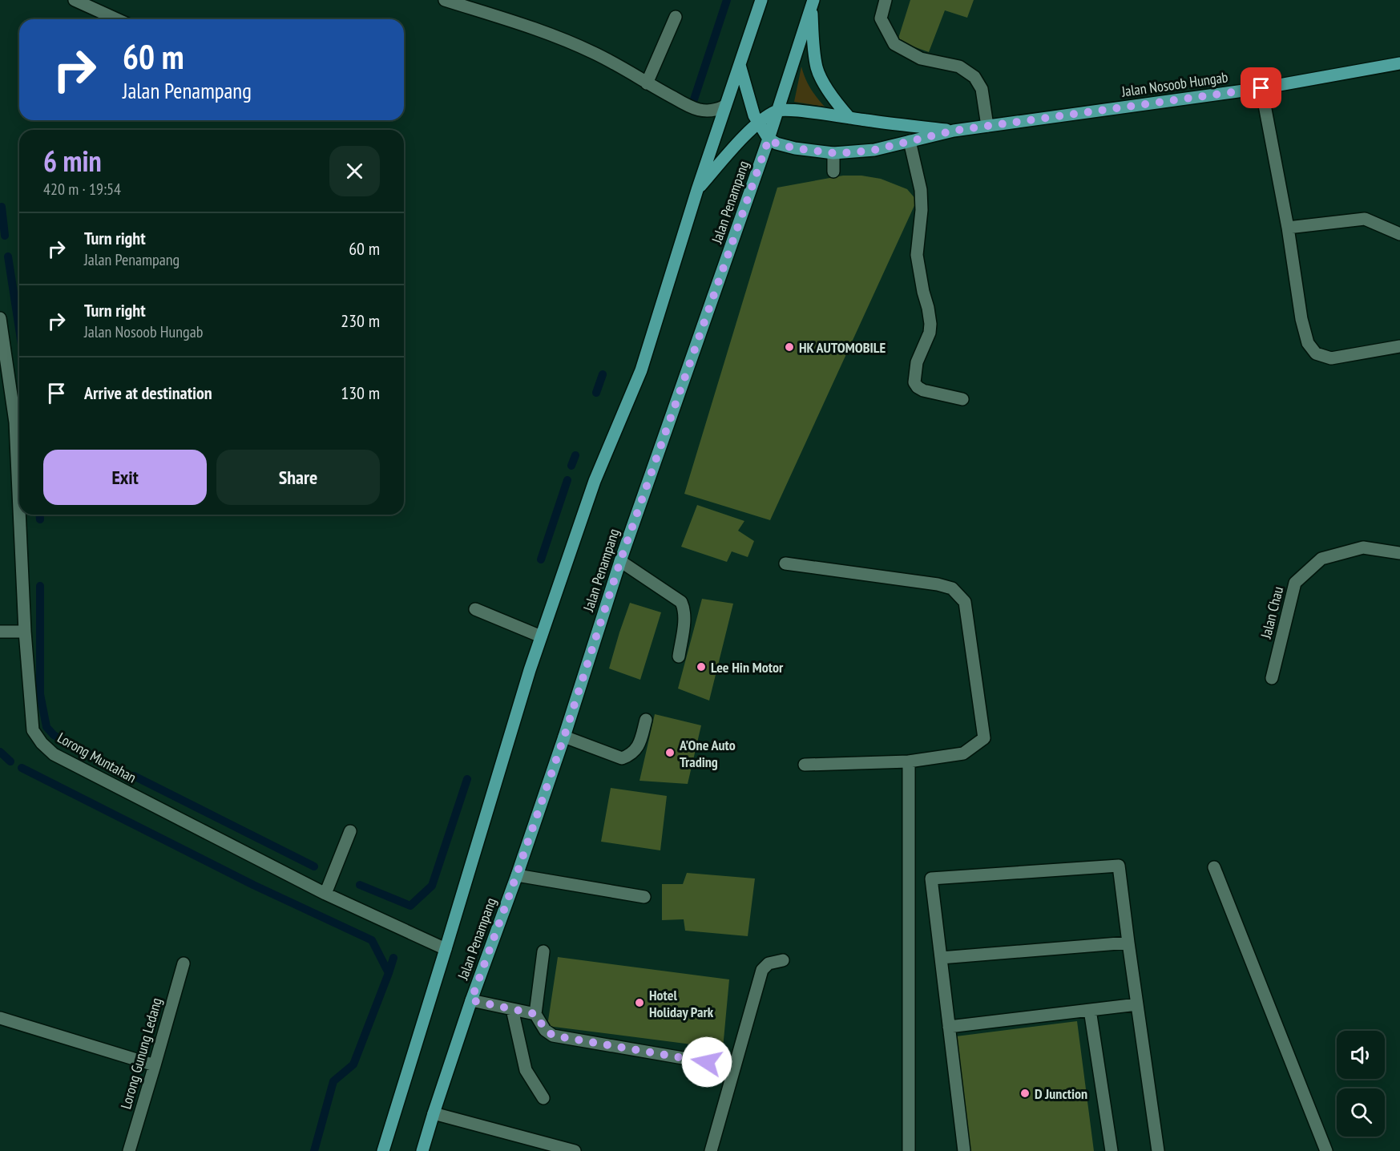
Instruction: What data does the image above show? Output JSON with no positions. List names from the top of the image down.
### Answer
{
  "streets": {
    "main road": ["Jalan Nosoob Hungab", "Jalan Penampang"],
    "street": ["Jalan Chau", "Lorong Muntahan", "Lorong Gunung Ledang"]
  },
  "crossings": [
    ["Jalan Nosoob Hungab", "Jalan Penampang"],
    ["Jalan Penampang", "Lorong Muntahan"]
  ],
  "places": [
    "HK AUTOMOBILE",
    "Lee Hin Motor",
    "A'One Auto Trading",
    "Hotel Holiday Park",
    "D Junction"
  ],
  "page": {
    "turn": ["60 m", "Jalan Penampang"],
    "heading": ["6 min", "420 m · 19:54"],
    "list": [
      {
        "name": "Turn right",
        "note": "Jalan Penampang",
        "value": "60 m"
      },
      {
        "name": "Turn right",
        "note": "Jalan Nosoob Hungab",
        "value": "230 m"
      },
      {
        "name": "Arrive at destination",
        "value": "130 m"
      }
    ],
    "buttons": ["Exit", "Share"]
  }
}
